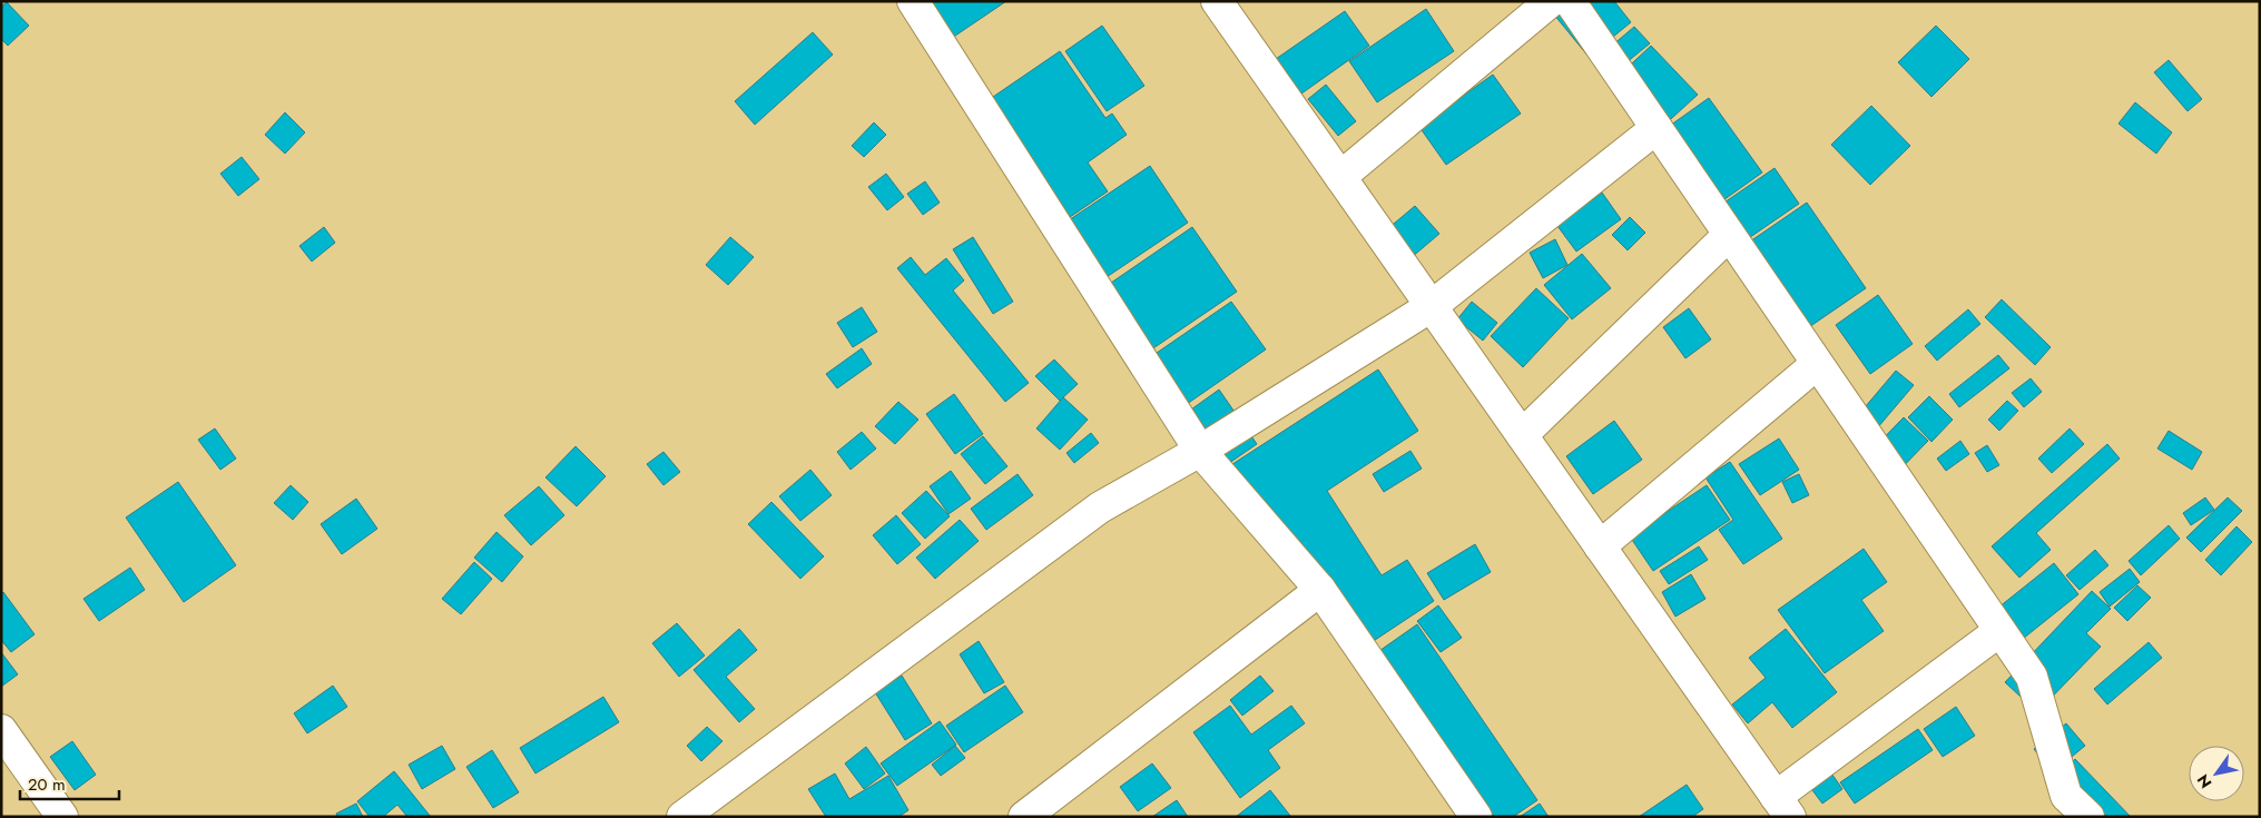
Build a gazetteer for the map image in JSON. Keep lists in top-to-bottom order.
{
  "scale_bar": "20 m",
  "north": "bottom left"
}
